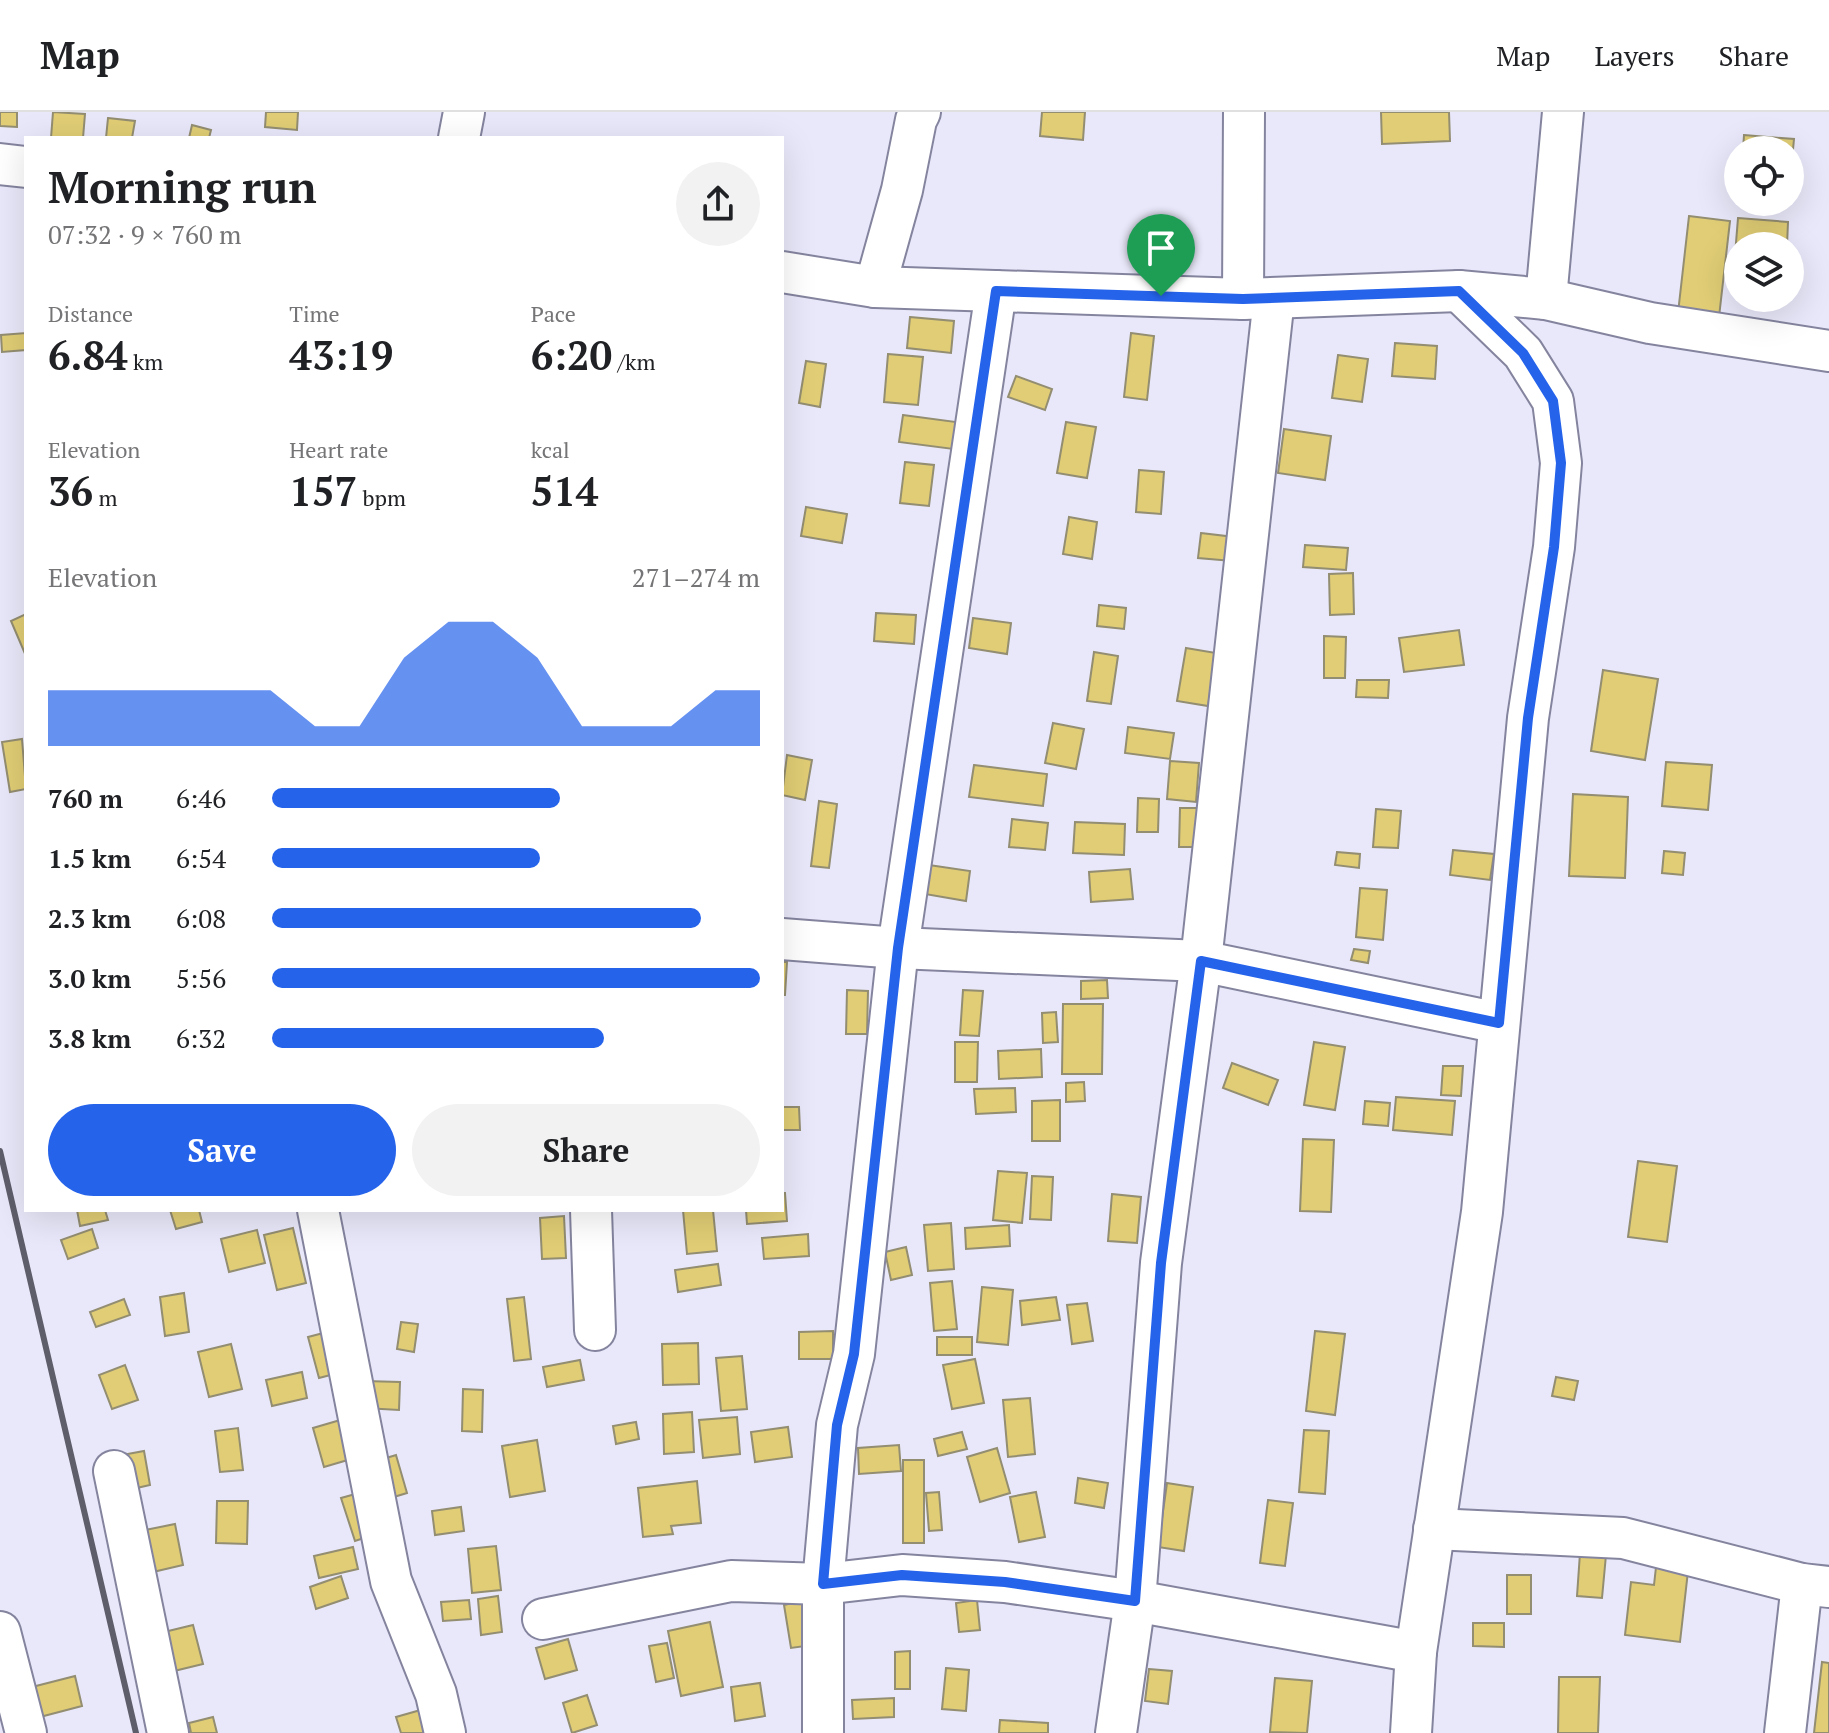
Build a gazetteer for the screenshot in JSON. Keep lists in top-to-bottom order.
{
  "page": {
    "header": "Map",
    "nav": ["Map", "Layers", "Share"],
    "heading": ["Morning run", "07:32 · 9 × 760 m"],
    "stats": [
      ["Distance", "6.84 km"],
      ["Time", "43:19"],
      ["Pace", "6:20 /km"],
      ["Elevation", "36 m"],
      ["Heart rate", "157 bpm"],
      ["kcal", "514"]
    ],
    "chart": ["Elevation", "271–274 m"],
    "list": [
      {
        "name": "760 m",
        "note": "6:46"
      },
      {
        "name": "1.5 km",
        "note": "6:54"
      },
      {
        "name": "2.3 km",
        "note": "6:08"
      },
      {
        "name": "3.0 km",
        "note": "5:56"
      },
      {
        "name": "3.8 km",
        "note": "6:32"
      }
    ],
    "buttons": ["Save", "Share"]
  }
}
